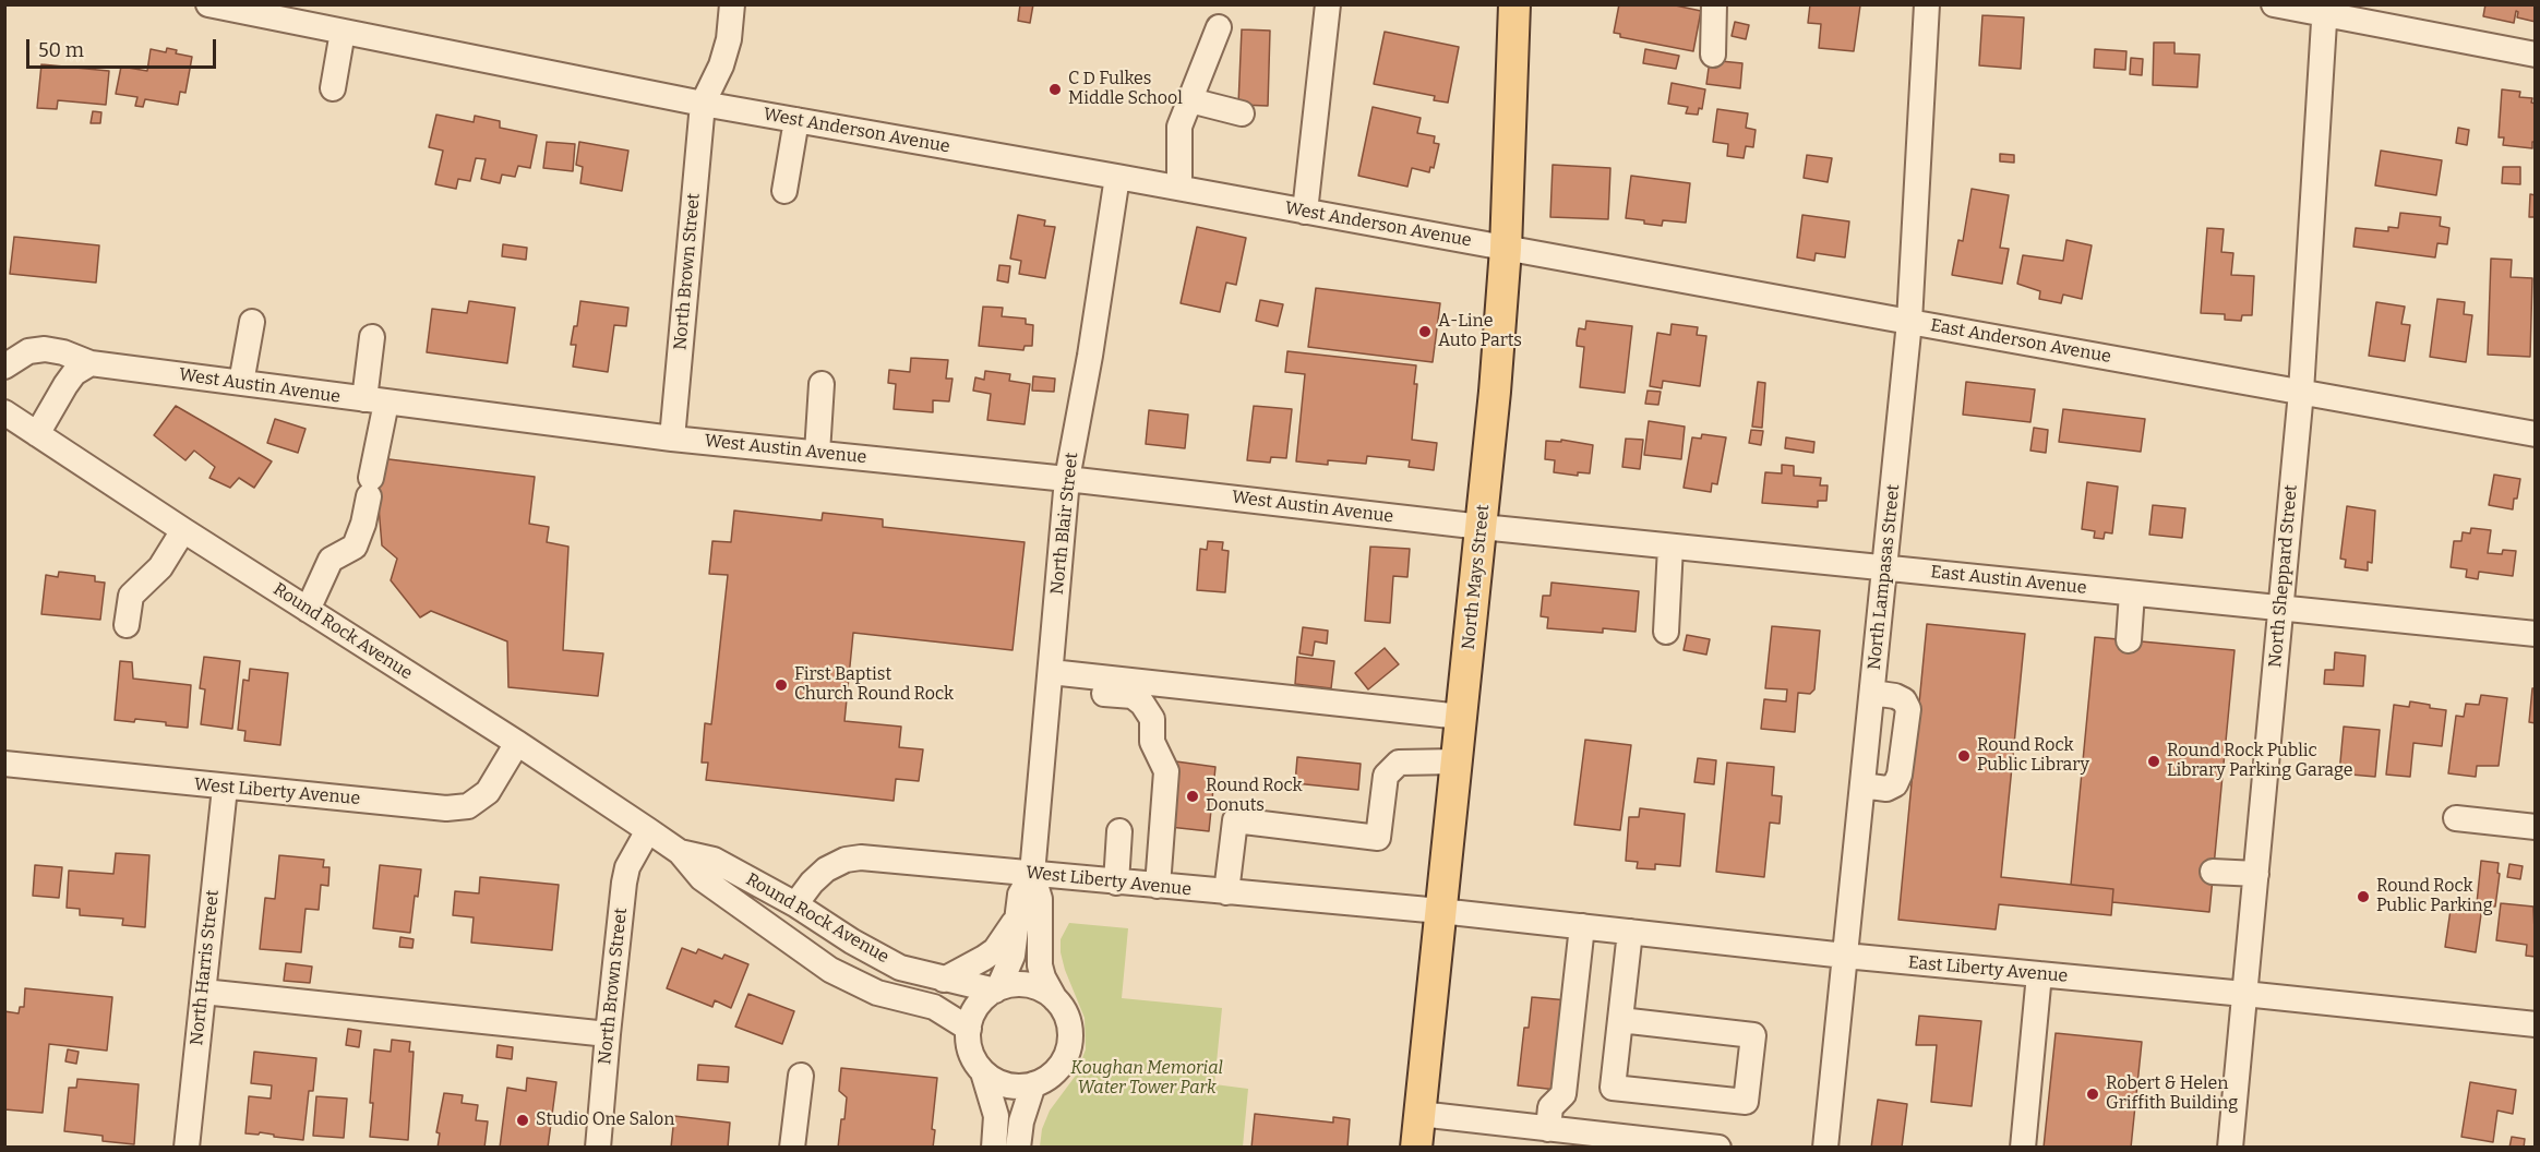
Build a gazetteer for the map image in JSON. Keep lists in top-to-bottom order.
{
  "streets": {
    "main road": ["North Mays Street"],
    "street": [
      "West Anderson Avenue",
      "North Brown Street",
      "East Anderson Avenue",
      "West Austin Avenue",
      "North Blair Street",
      "North Sheppard Street",
      "North Lampasas Street",
      "East Austin Avenue",
      "Round Rock Avenue",
      "West Liberty Avenue",
      "North Harris Street",
      "East Liberty Avenue"
    ]
  },
  "crossings": [
    ["West Anderson Avenue", "North Brown Street"],
    ["West Anderson Avenue", "East Anderson Avenue"],
    ["West Anderson Avenue", "North Blair Street"],
    ["West Anderson Avenue", "North Mays Street"],
    ["North Brown Street", "West Austin Avenue"],
    ["North Brown Street", "Round Rock Avenue"],
    ["East Anderson Avenue", "North Sheppard Street"],
    ["East Anderson Avenue", "North Mays Street"],
    ["East Anderson Avenue", "North Lampasas Street"],
    ["West Austin Avenue", "North Blair Street"],
    ["West Austin Avenue", "North Mays Street"],
    ["West Austin Avenue", "East Austin Avenue"],
    ["North Blair Street", "Round Rock Avenue"],
    ["North Blair Street", "West Liberty Avenue"],
    ["North Sheppard Street", "East Austin Avenue"],
    ["North Sheppard Street", "East Liberty Avenue"],
    ["North Mays Street", "East Austin Avenue"],
    ["North Mays Street", "West Liberty Avenue"],
    ["North Mays Street", "East Liberty Avenue"],
    ["North Lampasas Street", "East Austin Avenue"],
    ["North Lampasas Street", "East Liberty Avenue"],
    ["Round Rock Avenue", "West Liberty Avenue"],
    ["West Liberty Avenue", "North Harris Street"],
    ["West Liberty Avenue", "East Liberty Avenue"]
  ],
  "parks": ["Koughan Memorial Water Tower Park"],
  "places": [
    "C D Fulkes Middle School",
    "A-Line Auto Parts",
    "First Baptist Church Round Rock",
    "Round Rock Public Library",
    "Round Rock Public Library Parking Garage",
    "Round Rock Donuts",
    "Round Rock Public Parking",
    "Robert & Helen Griffith Building",
    "Studio One Salon"
  ],
  "scale_bar": "50 m"
}
